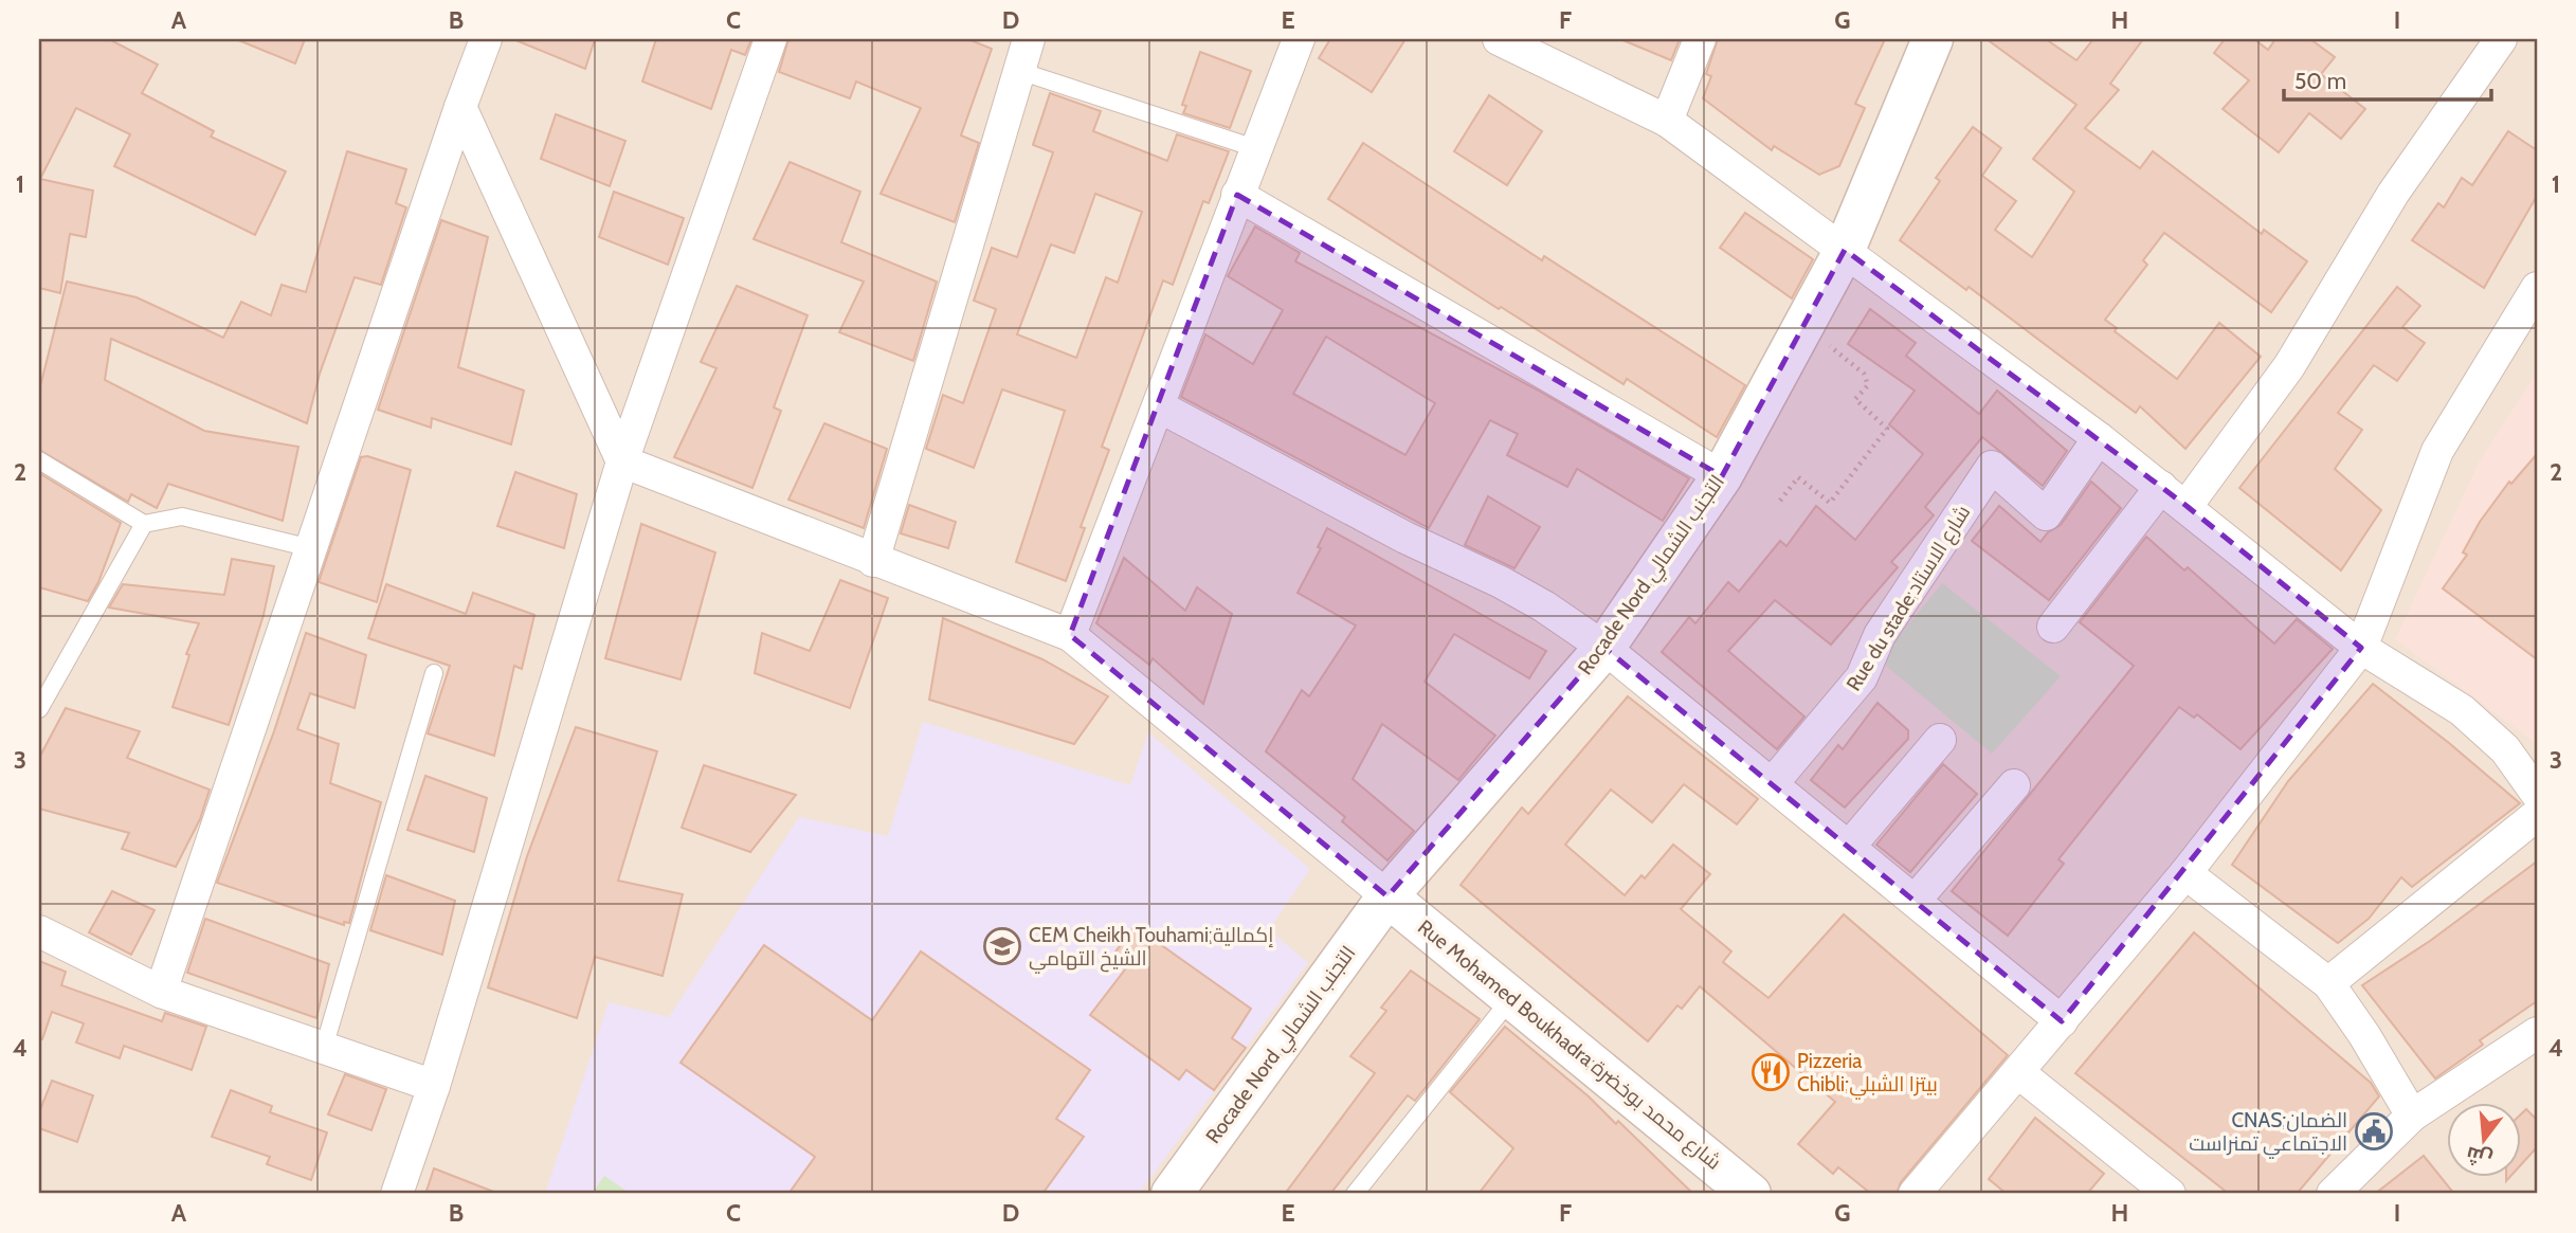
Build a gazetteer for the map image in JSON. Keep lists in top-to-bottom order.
{
  "streets": {
    "main road": ["Rocade Nord,التجنب الشمالي", "Rue Mohamed Boukhadra;شارع محمد بوخضرة"],
    "street": ["Rue du stade;شارع الاستاد"]
  },
  "crossings": [
    ["Rocade Nord,التجنب الشمالي", "Rue Mohamed Boukhadra;شارع محمد بوخضرة"]
  ],
  "places": {
    "school or university": ["CEM Cheikh Touhami;إكمالية الشيخ التهامي"],
    "restaurant": ["Pizzeria Chibli;بيتزا الشبلي"],
    "public building": ["CNAS;الضمان الاجتماعي تمنراست"]
  },
  "scale_bar": "50 m",
  "north": "bottom",
  "grid": {
    "columns": [
      "A",
      "B",
      "C",
      "D",
      "E",
      "F",
      "G",
      "H",
      "I"
    ],
    "rows": [
      "1",
      "2",
      "3",
      "4"
    ]
  }
}
